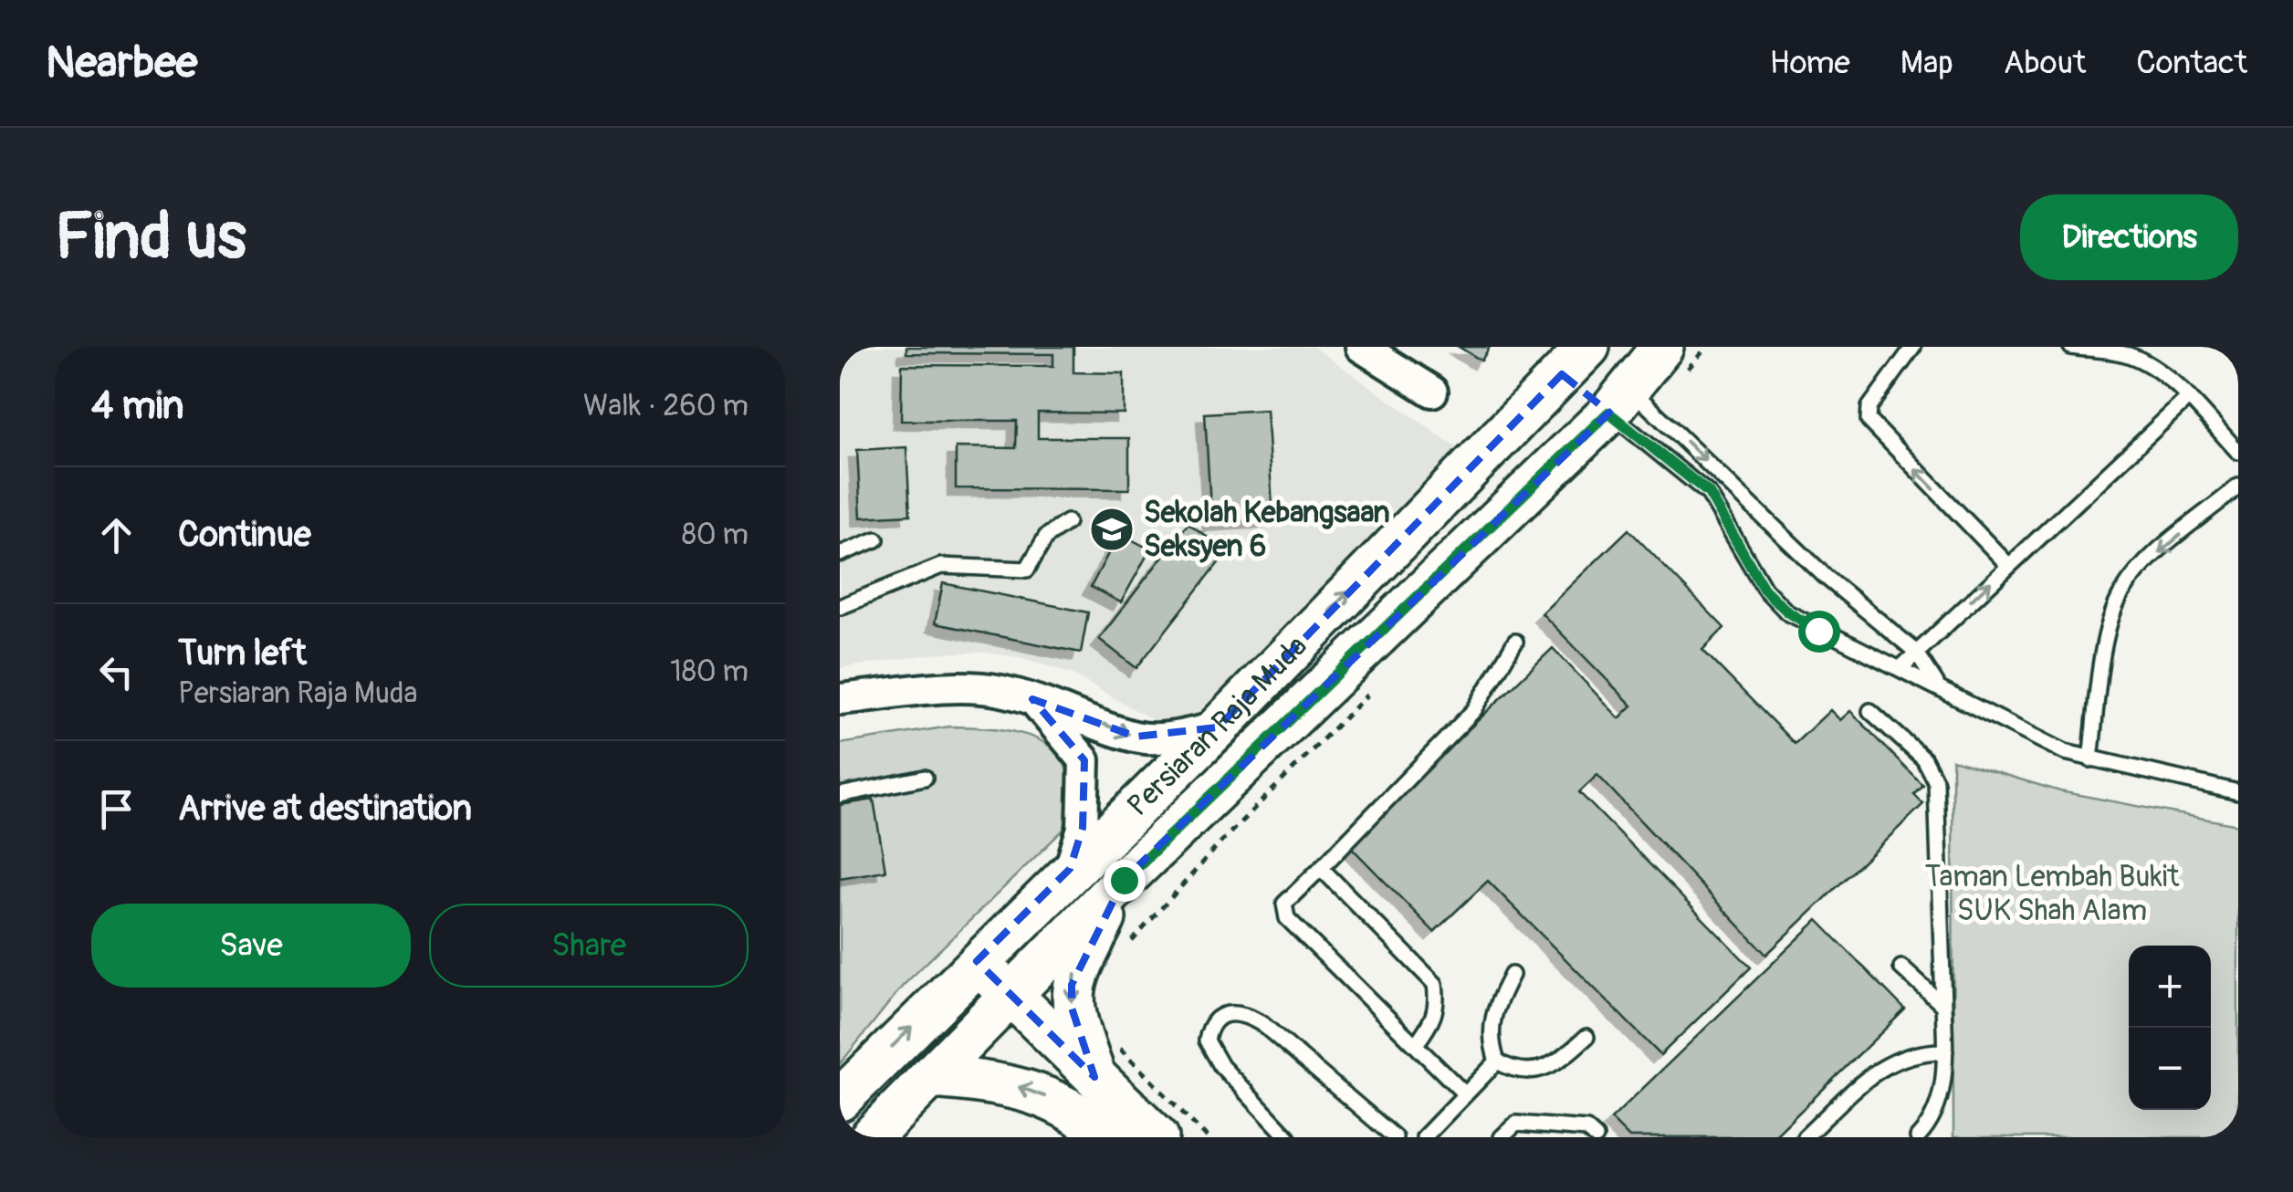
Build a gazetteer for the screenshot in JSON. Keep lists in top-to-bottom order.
{
  "streets": {
    "main road": ["Persiaran Raja Muda"]
  },
  "parks": ["Taman Lembah Bukit SUK Shah Alam"],
  "places": {
    "school or university": ["Sekolah Kebangsaan Seksyen 6"]
  },
  "page": {
    "header": "Nearbee",
    "nav": [
      "Home",
      "Map",
      "About",
      "Contact"
    ],
    "buttons": [
      "Directions",
      ["Save", "Share"]
    ],
    "title": "Find us",
    "heading": ["4 min", "Walk · 260 m"],
    "list": [
      ["Continue", "80 m"],
      ["Turn left", "Persiaran Raja Muda", "180 m"],
      "Arrive at destination"
    ],
    "map_buttons": ["+", "−"]
  }
}
